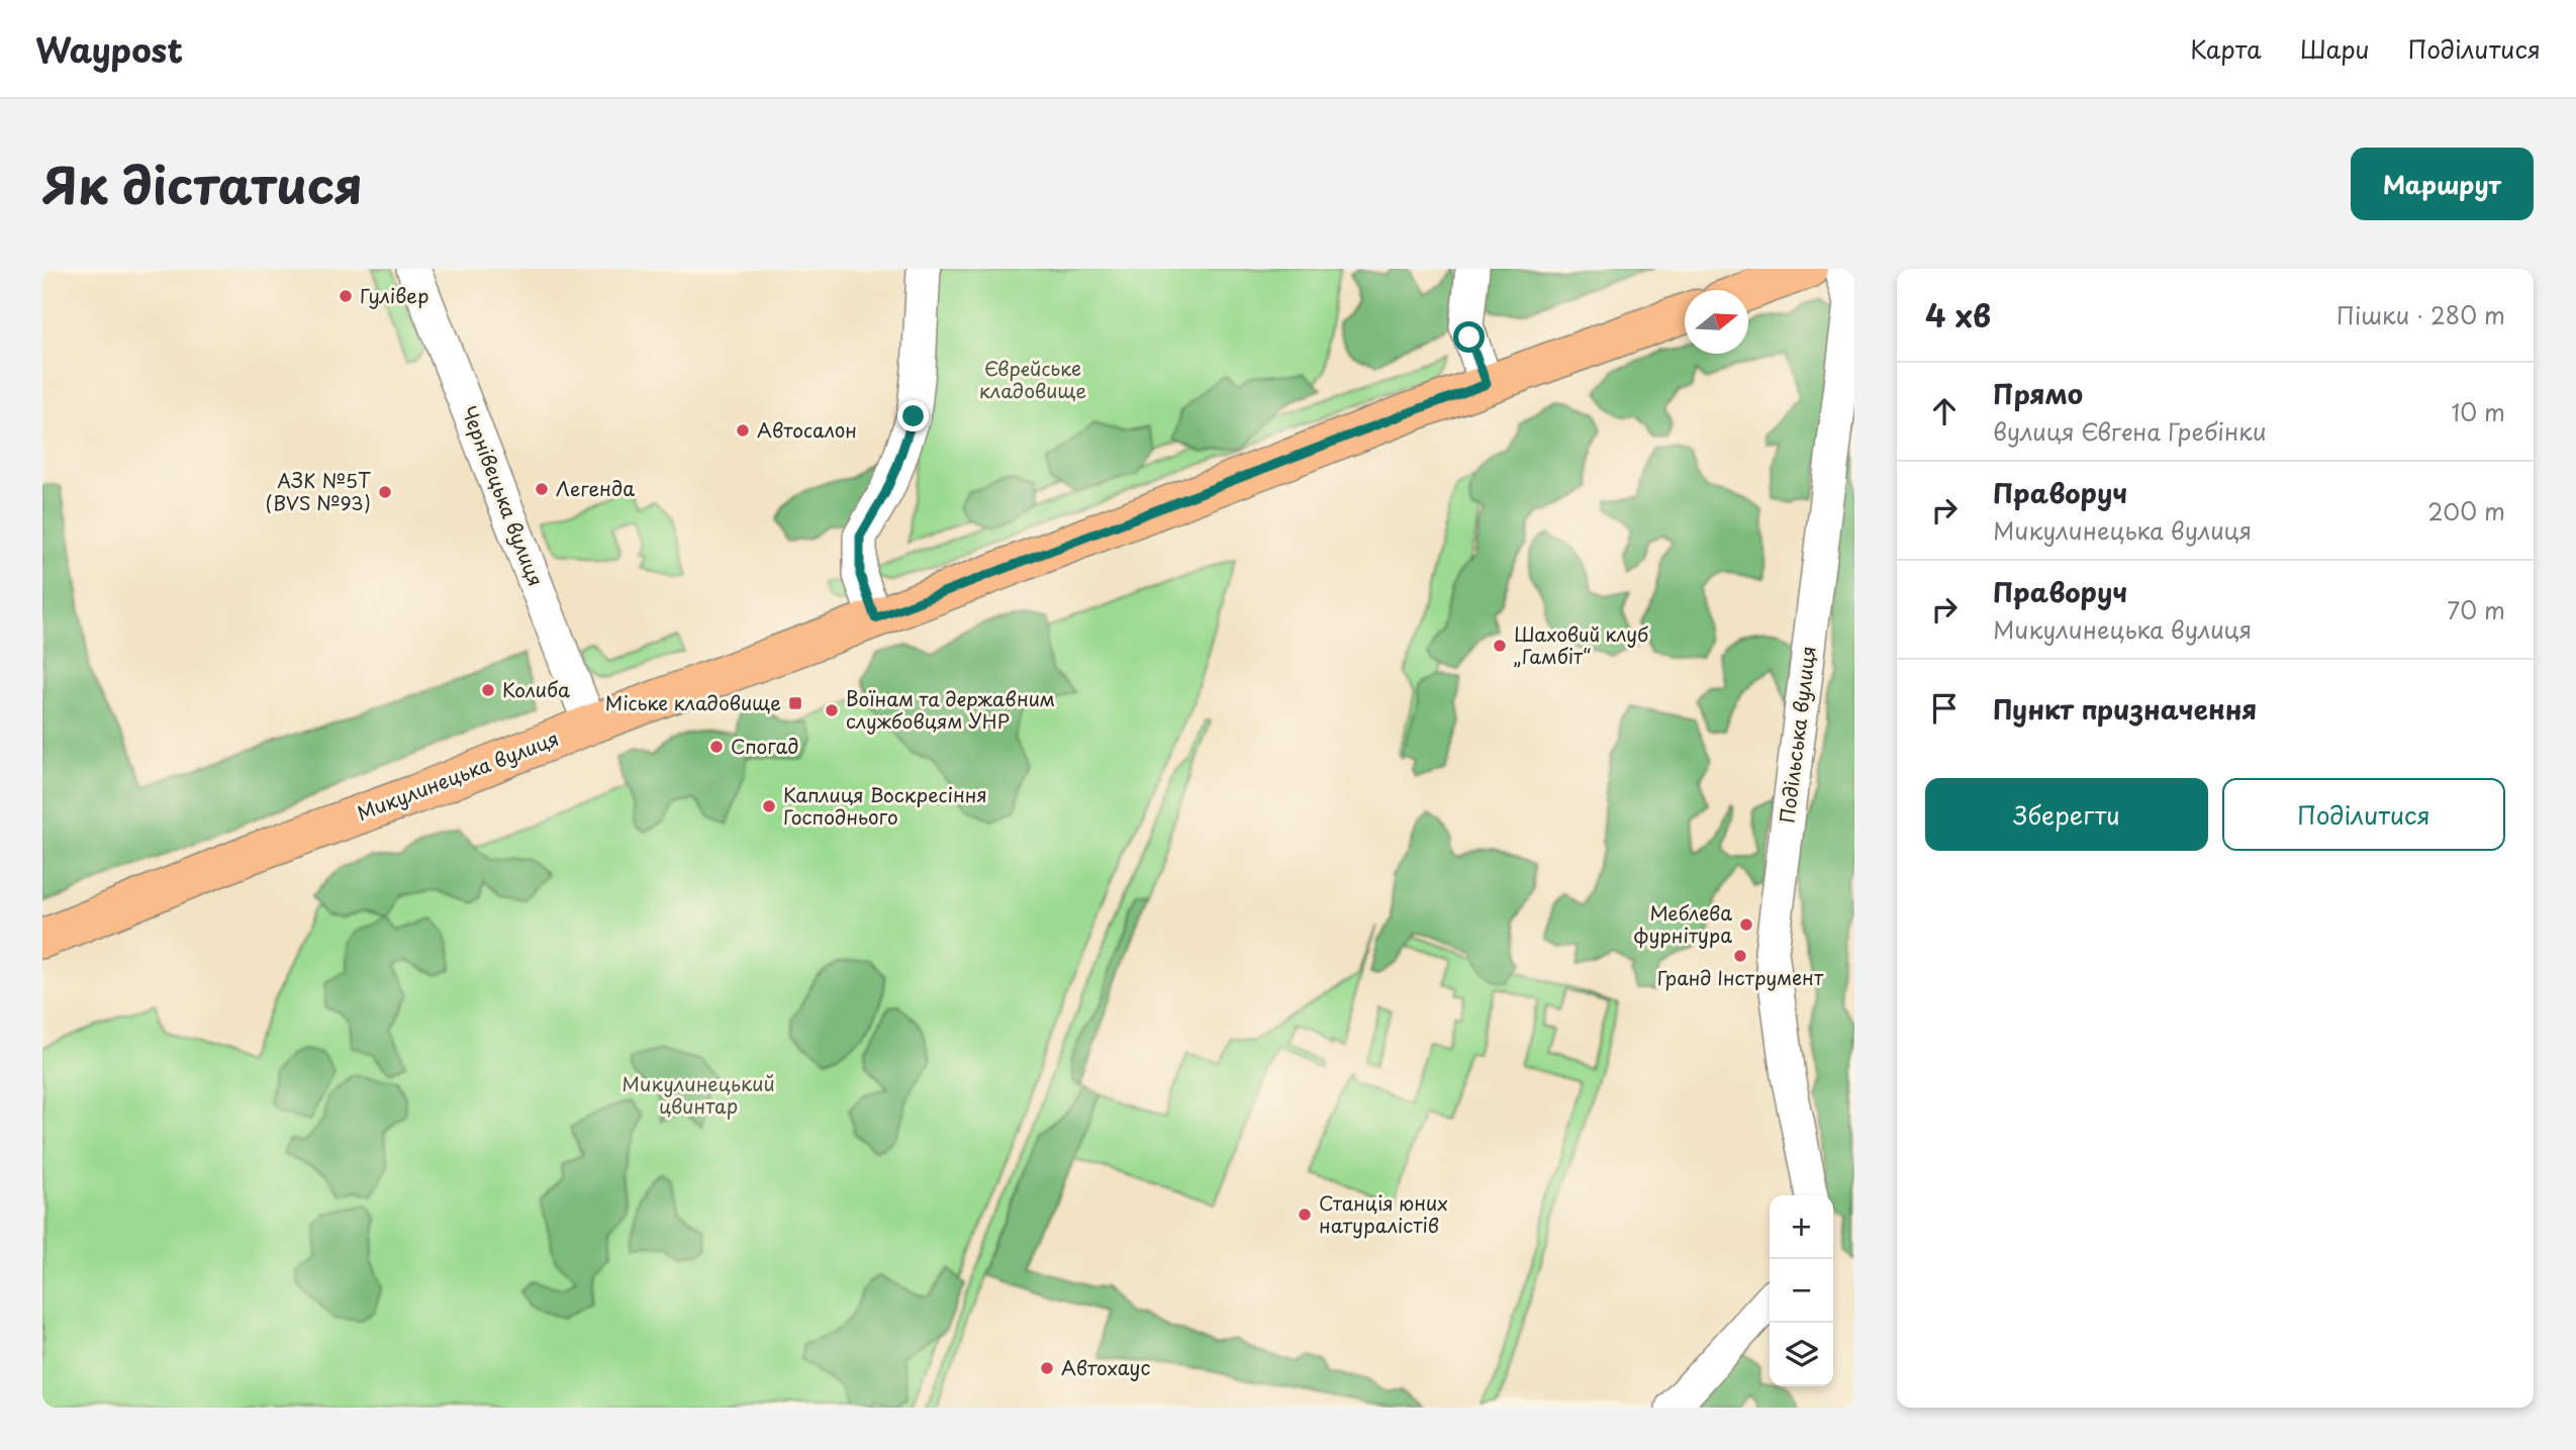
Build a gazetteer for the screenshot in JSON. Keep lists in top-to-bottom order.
{
  "streets": {
    "main road": ["Микулинецька вулиця"],
    "street": ["Чернівецька вулиця", "Подільська вулиця"]
  },
  "crossings": [
    ["Чернівецька вулиця", "Микулинецька вулиця"]
  ],
  "parks": ["Єврейське кладовище", "Микулинецький цвинтар"],
  "places": {
    "other": [
      "Гулівер",
      "Автосалон",
      "Легенда",
      "АЗК №5Т (BVS №93)",
      "Шаховий клуб „Гамбіт“",
      "Колиба",
      "Воїнам та державним службовцям УНР",
      "Спогад",
      "Каплиця Воскресіння Господнього",
      "Меблева фурнітура",
      "Гранд Інструмент",
      "Станція юних натуралістів",
      "Автохаус"
    ],
    "transit": ["Міське кладовище"]
  },
  "north": "right",
  "page": {
    "header": "Waypost",
    "nav": ["Карта", "Шари", "Поділитися"],
    "title": "Як дістатися",
    "buttons": [
      "Маршрут",
      ["Зберегти", "Поділитися"]
    ],
    "heading": ["4 хв", "Пішки · 280 m"],
    "list": [
      ["Прямо", "вулиця Євгена Гребінки", "10 m"],
      ["Праворуч", "Микулинецька вулиця", "200 m"],
      ["Праворуч", "Микулинецька вулиця", "70 m"],
      "Пункт призначення"
    ],
    "map_buttons": ["+", "−"]
  }
}
